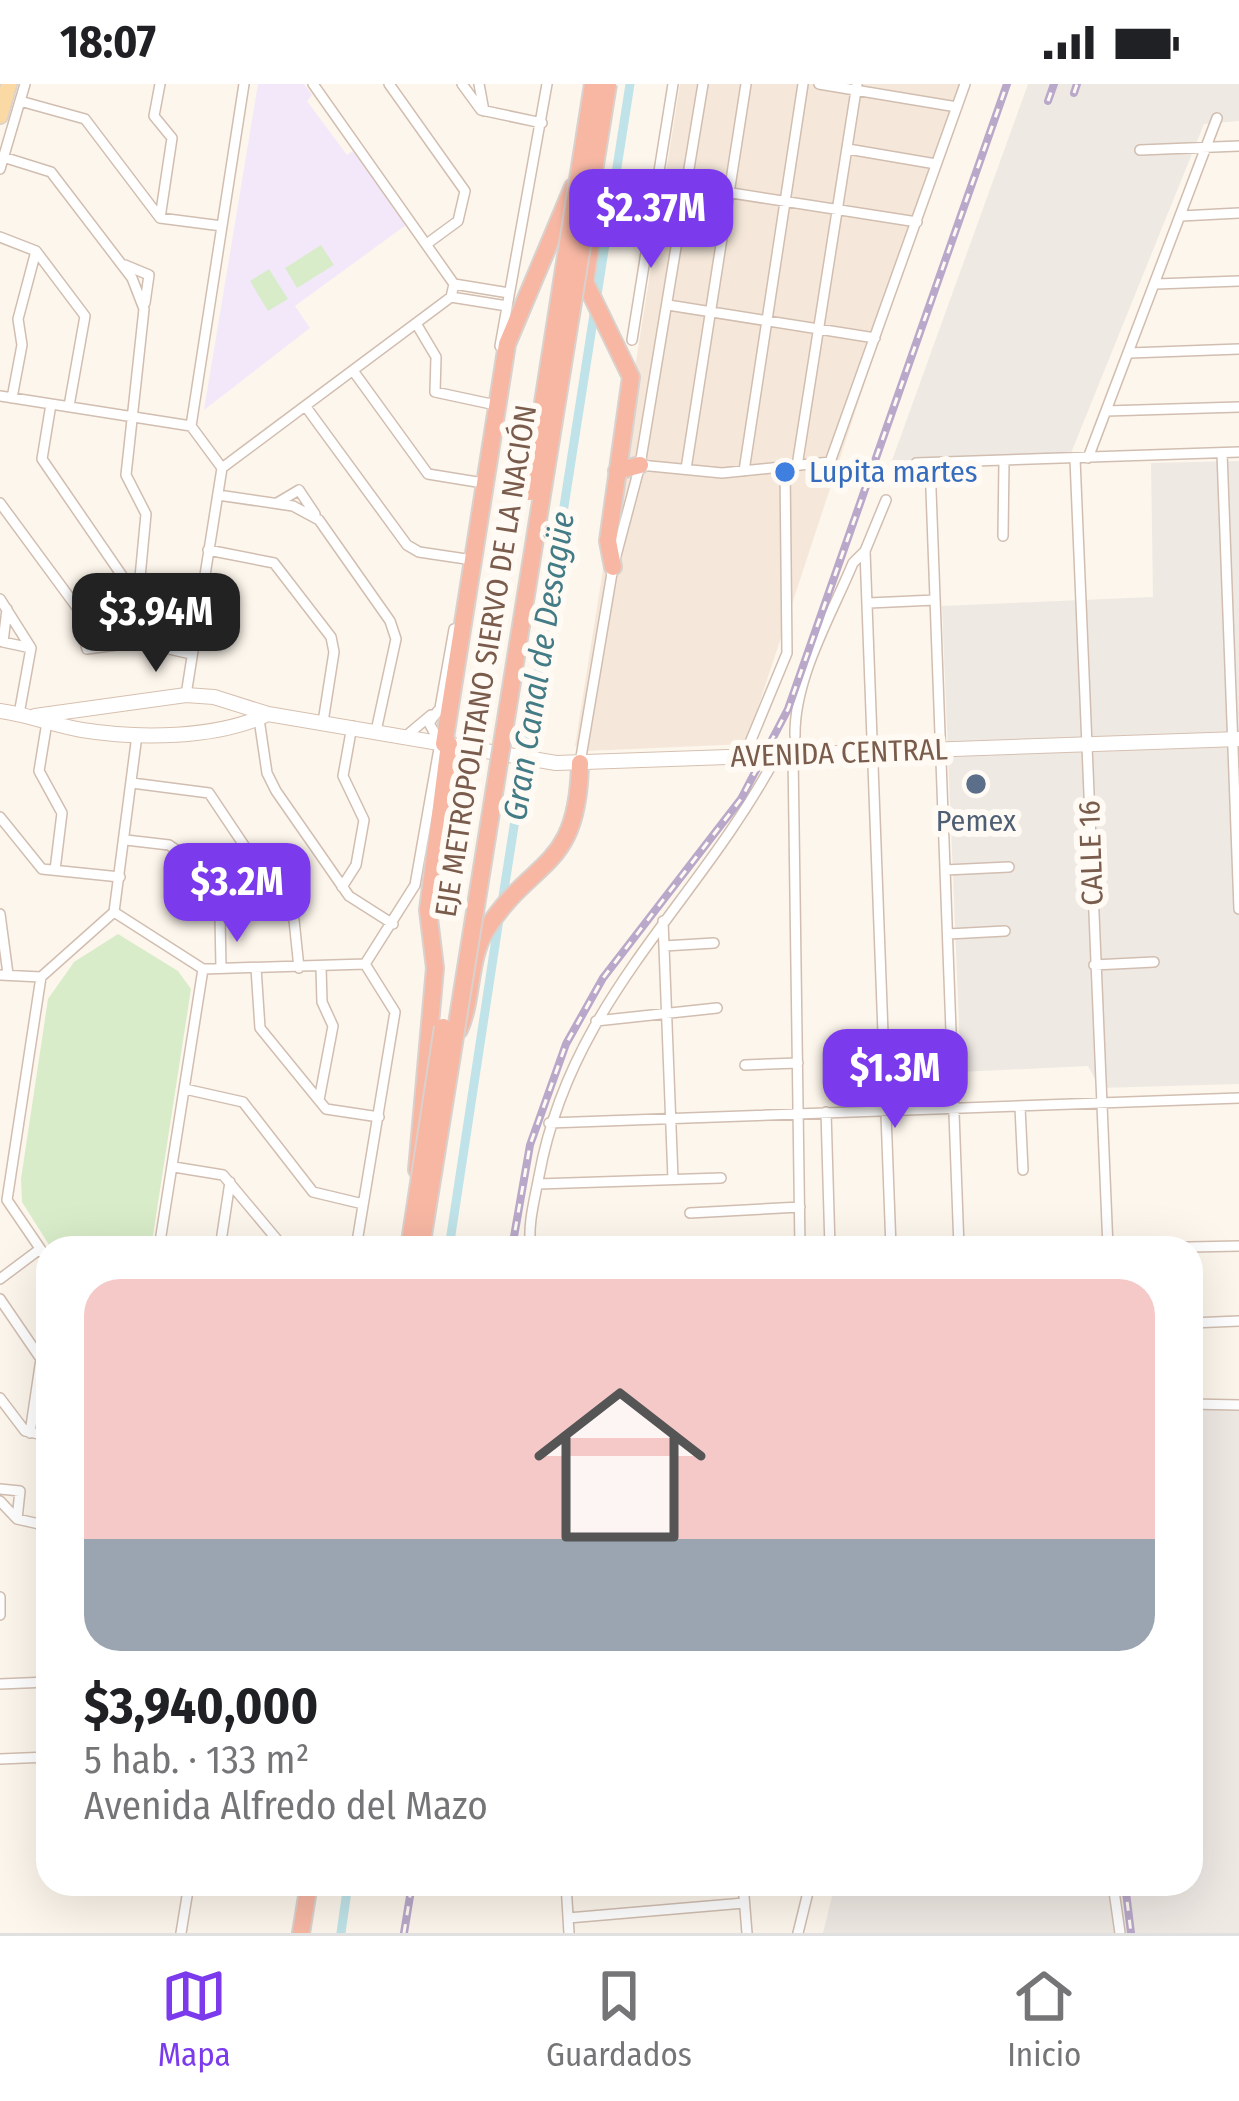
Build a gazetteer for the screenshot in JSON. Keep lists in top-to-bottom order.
{
  "streets": {
    "highway": ["EJE METROPOLITANO SIERVO DE LA NACIÓN"],
    "street": ["AVENIDA CENTRAL", "CALLE 16"]
  },
  "crossings": [
    ["AVENIDA CENTRAL", "CALLE 16"]
  ],
  "water": ["Gran Canal de Desagüe"],
  "places": ["Lupita martes", "Pemex"],
  "page": {
    "status": "18:07",
    "price": [
      "$2.37M",
      "$3.94M",
      "$3.2M",
      "$1.3M"
    ],
    "list": [
      {
        "name": "$3,940,000",
        "note": "5 hab. · 133 m² · Avenida Alfredo del Mazo"
      }
    ],
    "tabs": ["Mapa", "Guardados", "Inicio"]
  }
}
